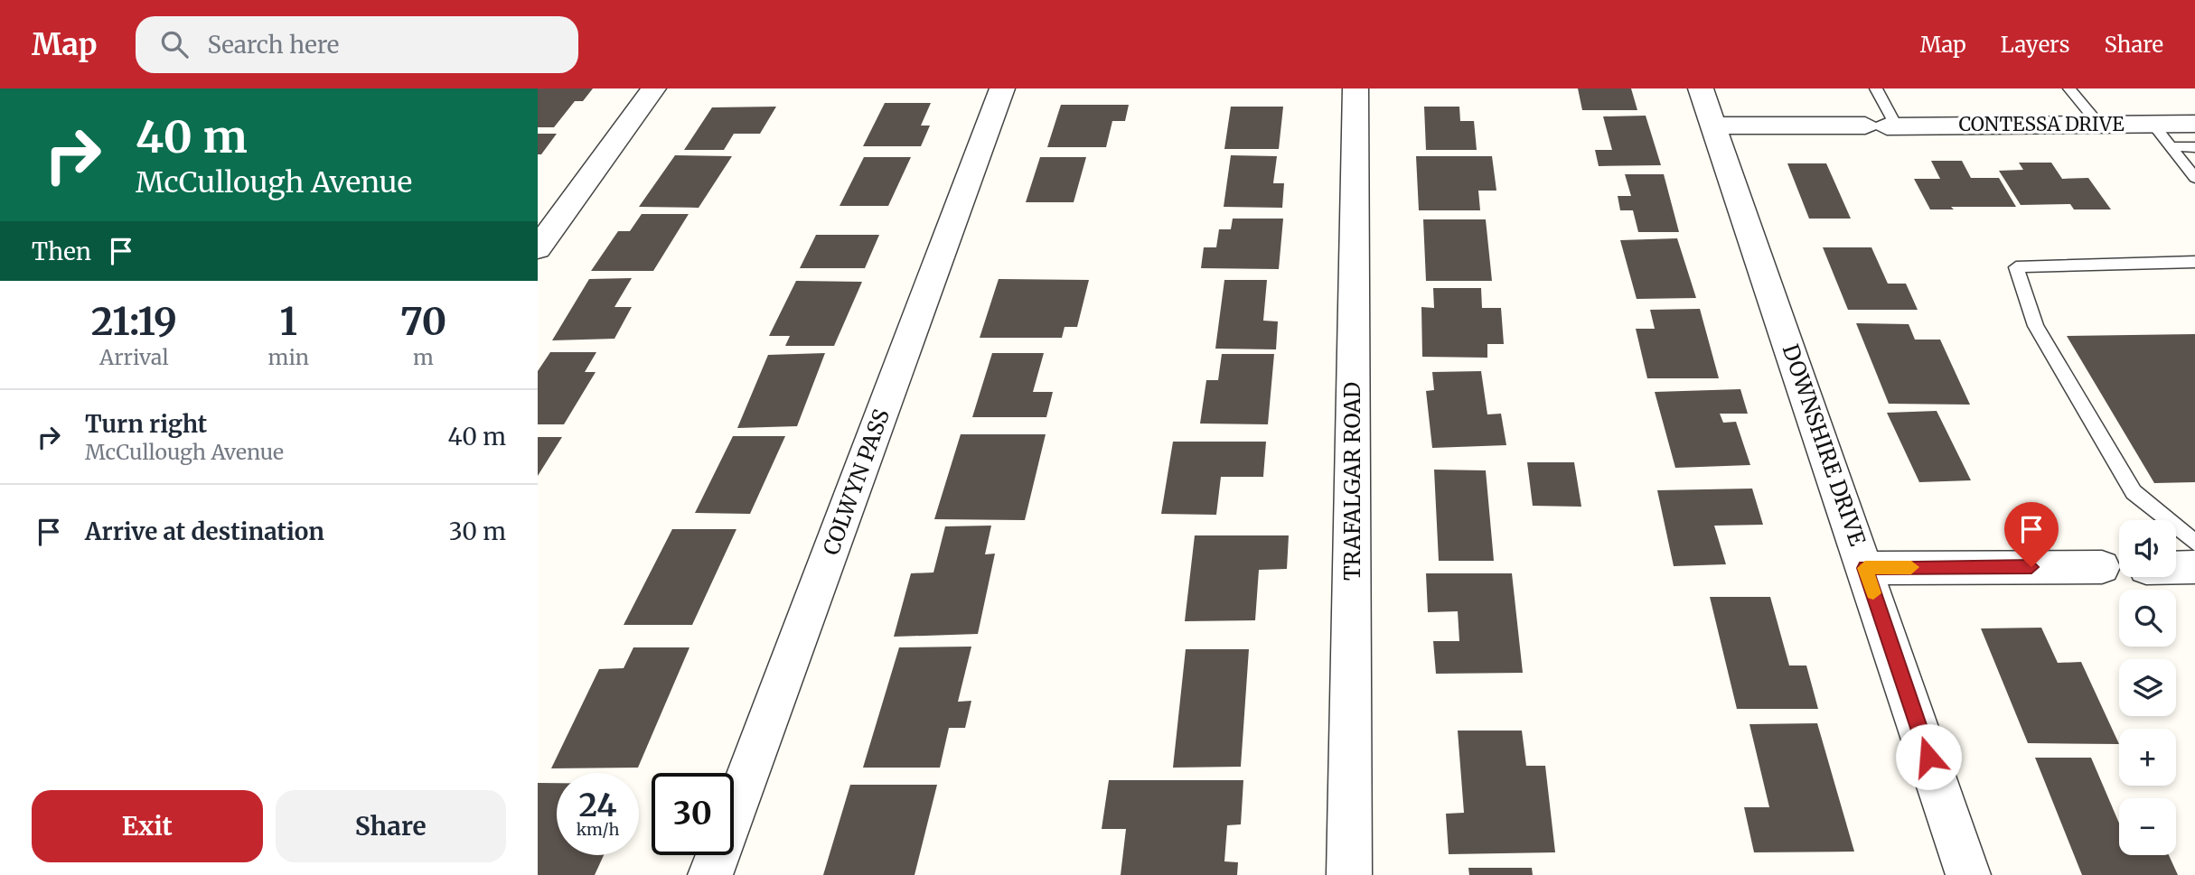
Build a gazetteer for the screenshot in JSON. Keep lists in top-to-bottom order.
{
  "streets": {
    "street": [
      "CONTESSA DRIVE",
      "DOWNSHIRE DRIVE",
      "TRAFALGAR ROAD",
      "COLWYN PASS"
    ]
  },
  "crossings": [
    ["CONTESSA DRIVE", "DOWNSHIRE DRIVE"]
  ],
  "page": {
    "header": "Map",
    "search": "Search here",
    "nav": ["Map", "Layers", "Share"],
    "turn": ["40 m", "McCullough Avenue"],
    "then": "Then",
    "eta": [
      "21:19",
      "Arrival",
      "1",
      "min",
      "70",
      "m"
    ],
    "list": [
      {
        "name": "Turn right",
        "note": "McCullough Avenue",
        "value": "40 m"
      },
      {
        "name": "Arrive at destination",
        "value": "30 m"
      }
    ],
    "map_buttons": ["+", "−"],
    "speed": "24 km/h",
    "limit": "30",
    "buttons": ["Exit", "Share"]
  }
}
